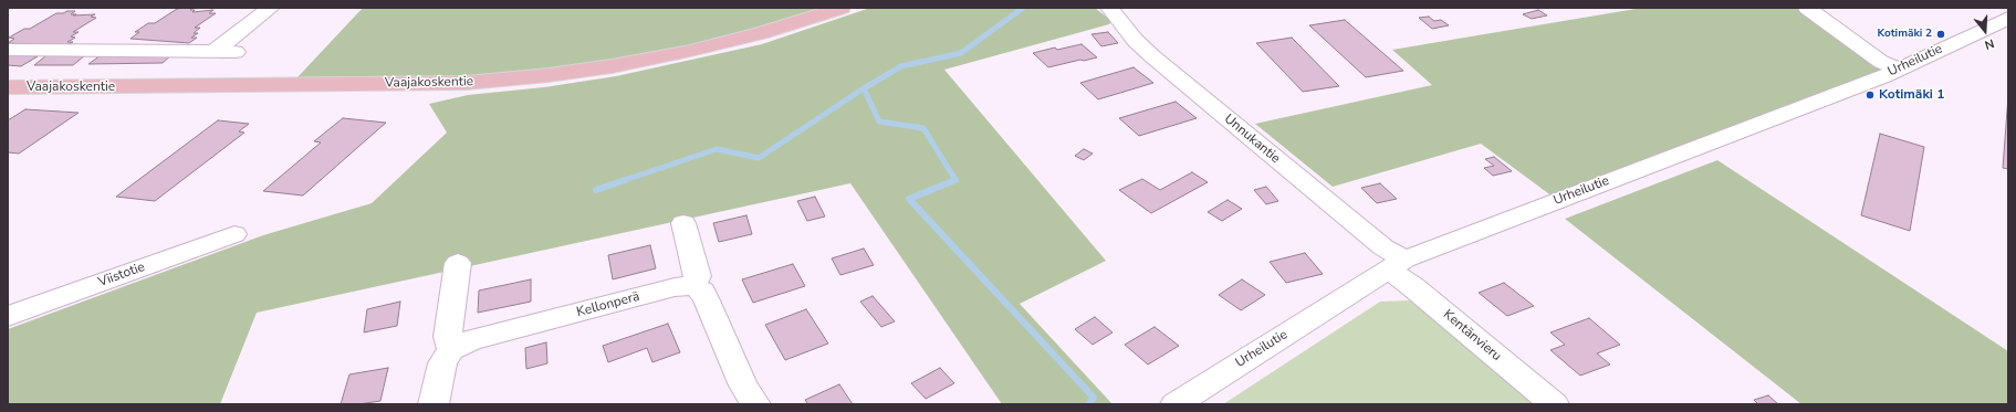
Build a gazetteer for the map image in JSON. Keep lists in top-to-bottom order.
{
  "streets": {
    "main road": ["Vaajakoskentie"],
    "street": [
      "Urheilutie",
      "Unnukantie",
      "Viistotie",
      "Kellonperä",
      "Kentänvieru"
    ]
  },
  "crossings": [
    ["Urheilutie", "Unnukantie"],
    ["Urheilutie", "Kentänvieru"],
    ["Unnukantie", "Kentänvieru"]
  ],
  "places": ["Kotimäki 2", "Kotimäki 1"],
  "north": "bottom"
}
